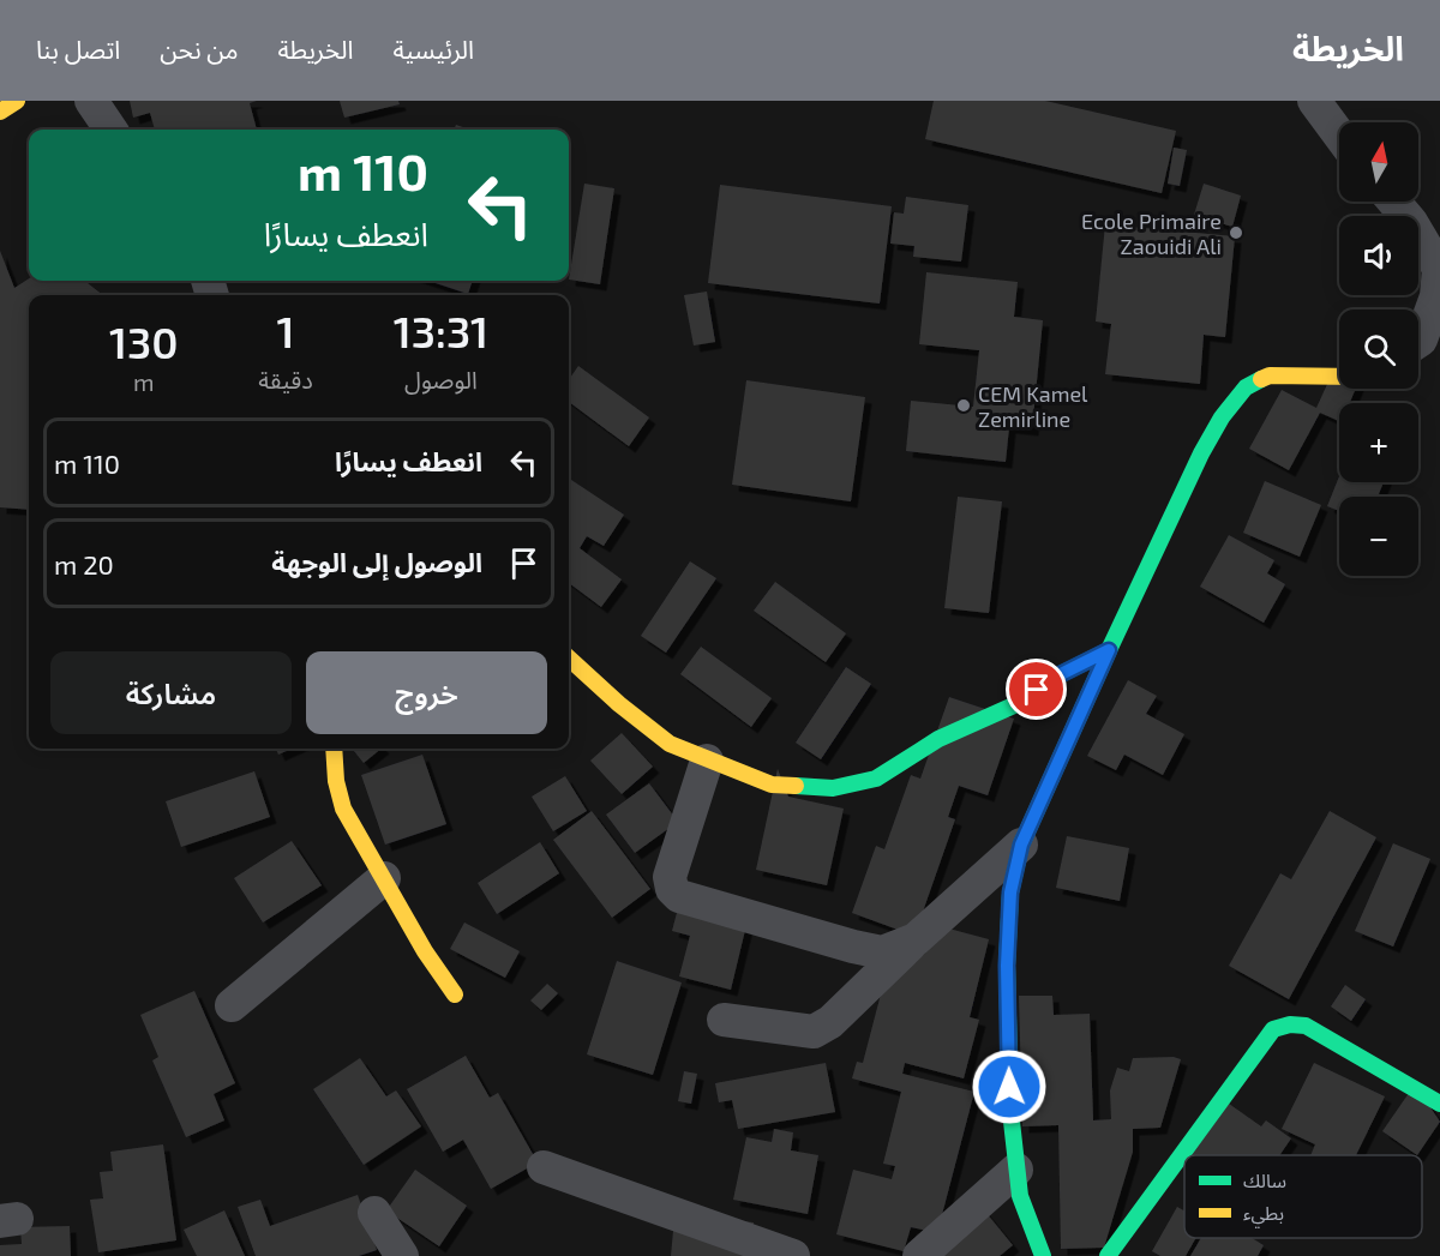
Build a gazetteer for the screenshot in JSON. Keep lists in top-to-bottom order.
{
  "places": ["Ecole Primaire Zaouidi Ali", "CEM Kamel Zemirline"],
  "legend": ["سالك", "بطيء"],
  "north": "top",
  "page": {
    "header": "الخريطة",
    "nav": [
      "الرئيسية",
      "الخريطة",
      "من نحن",
      "اتصل بنا"
    ],
    "map_buttons": ["+", "−"],
    "turn": ["110 m", "انعطف يسارًا"],
    "eta": [
      "13:31",
      "الوصول",
      "1",
      "دقيقة",
      "130",
      "m"
    ],
    "list": [
      {
        "name": "انعطف يسارًا",
        "value": "110 m"
      },
      {
        "name": "الوصول إلى الوجهة",
        "value": "20 m"
      }
    ],
    "buttons": ["خروج", "مشاركة"]
  }
}
